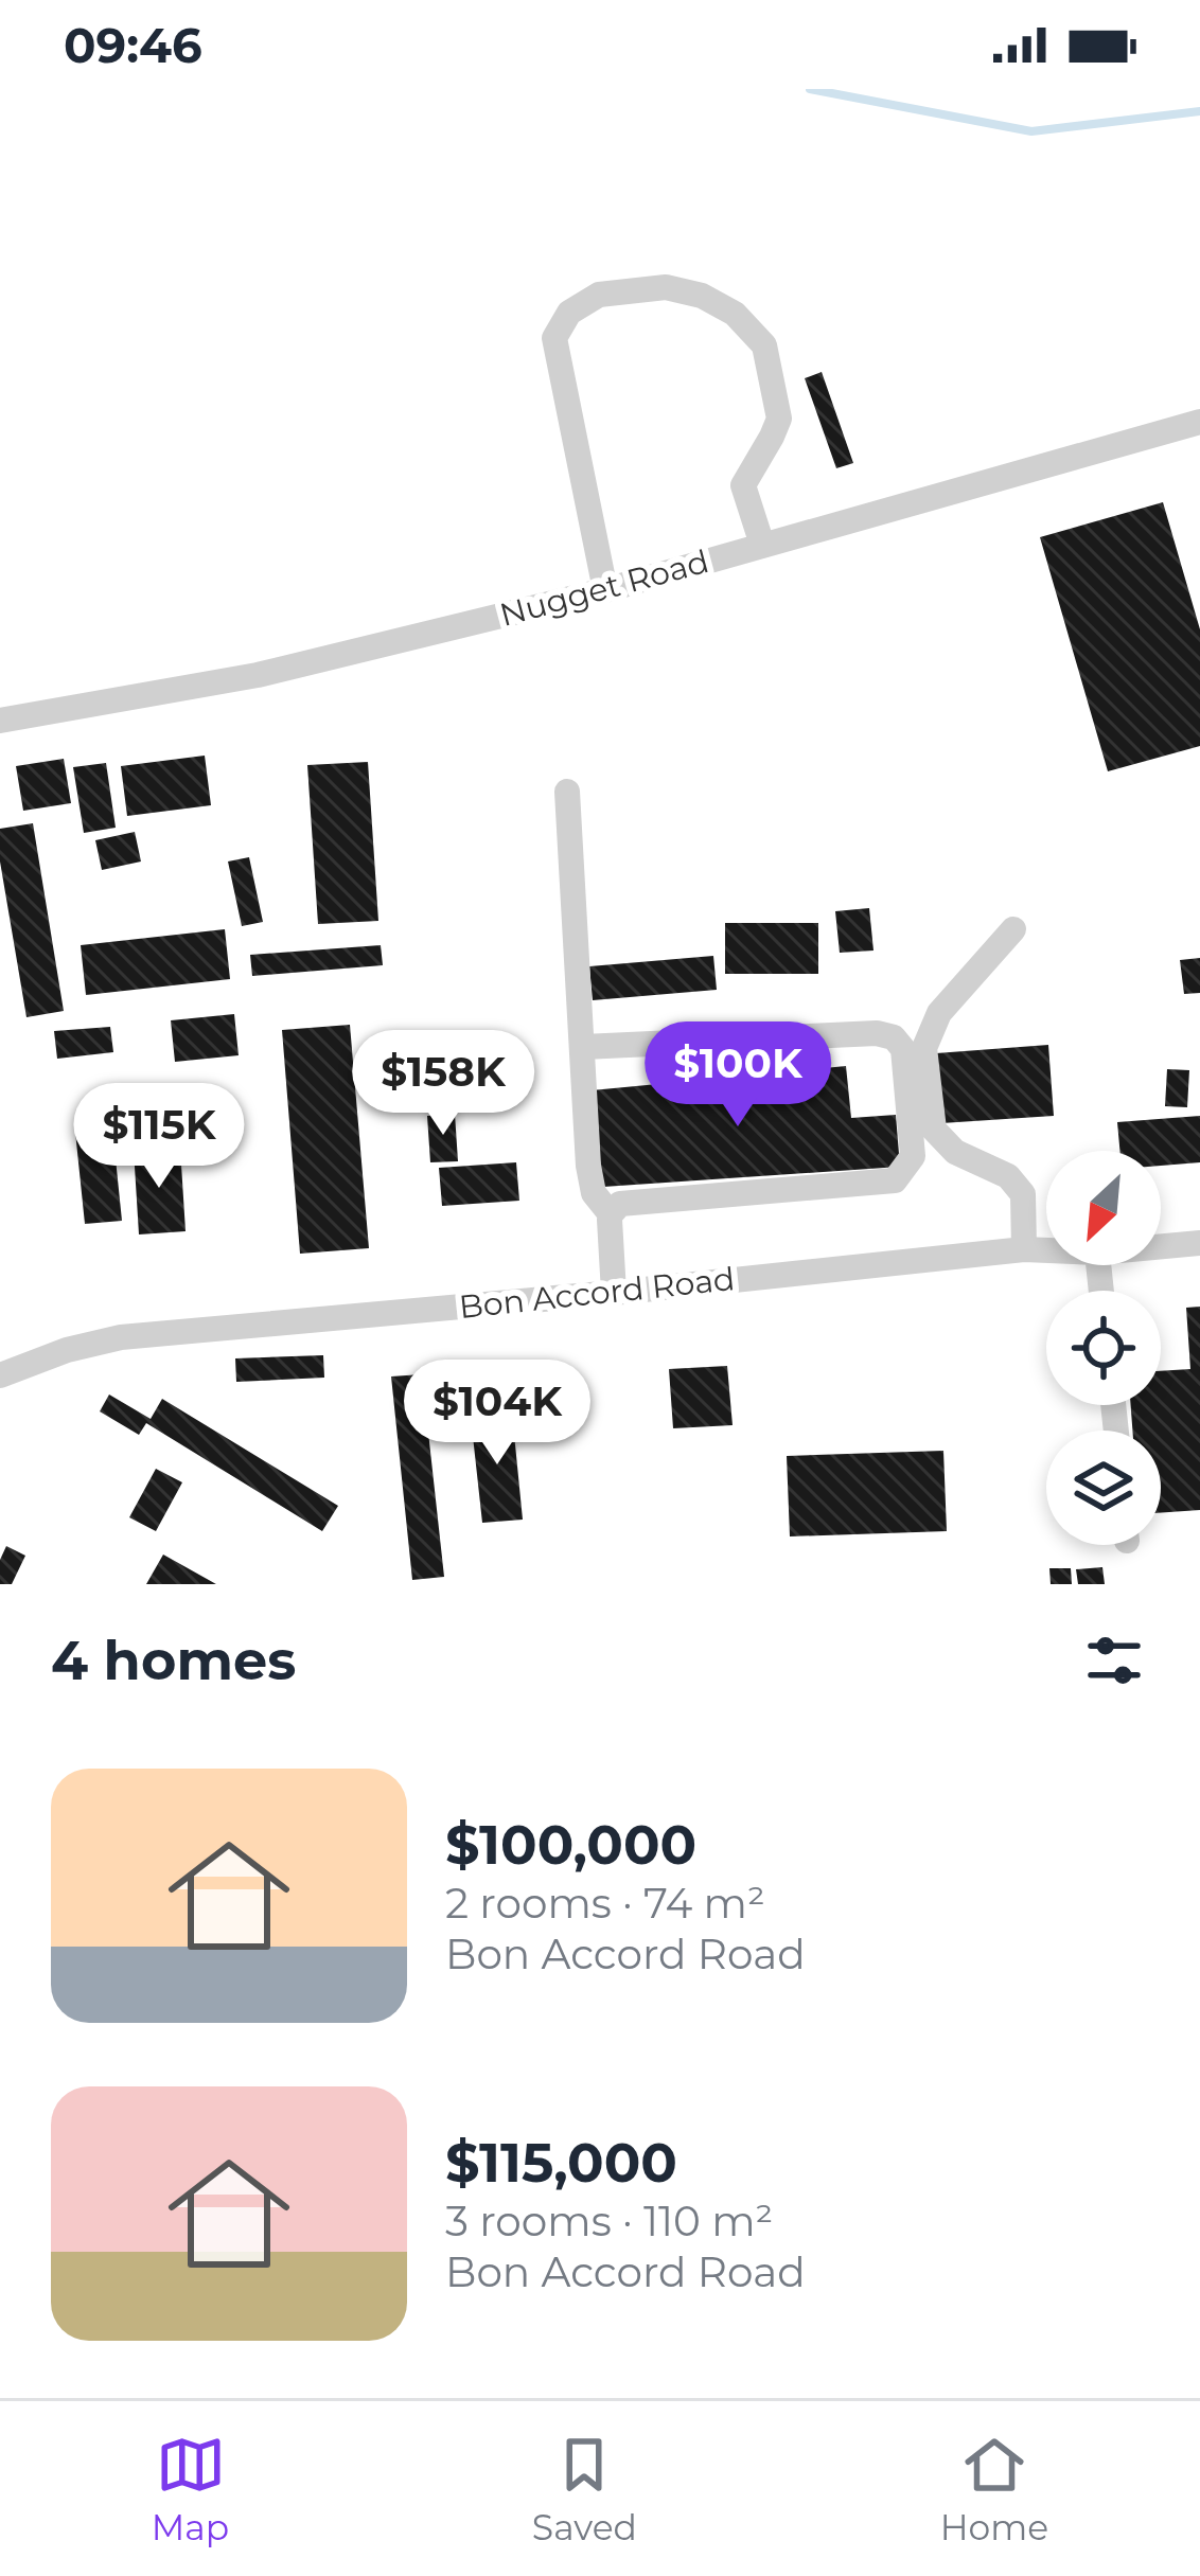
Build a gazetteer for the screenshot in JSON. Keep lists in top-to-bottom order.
{
  "streets": {
    "street": ["Nugget Road", "Bon Accord Road"]
  },
  "north": "bottom left",
  "page": {
    "status": "09:46",
    "price": [
      "$100K",
      "$158K",
      "$115K",
      "$104K"
    ],
    "heading": "4 homes",
    "list": [
      {
        "name": "$100,000",
        "note": "2 rooms · 74 m² · Bon Accord Road"
      },
      {
        "name": "$115,000",
        "note": "3 rooms · 110 m² · Bon Accord Road"
      }
    ],
    "tabs": ["Map", "Saved", "Home"]
  }
}
